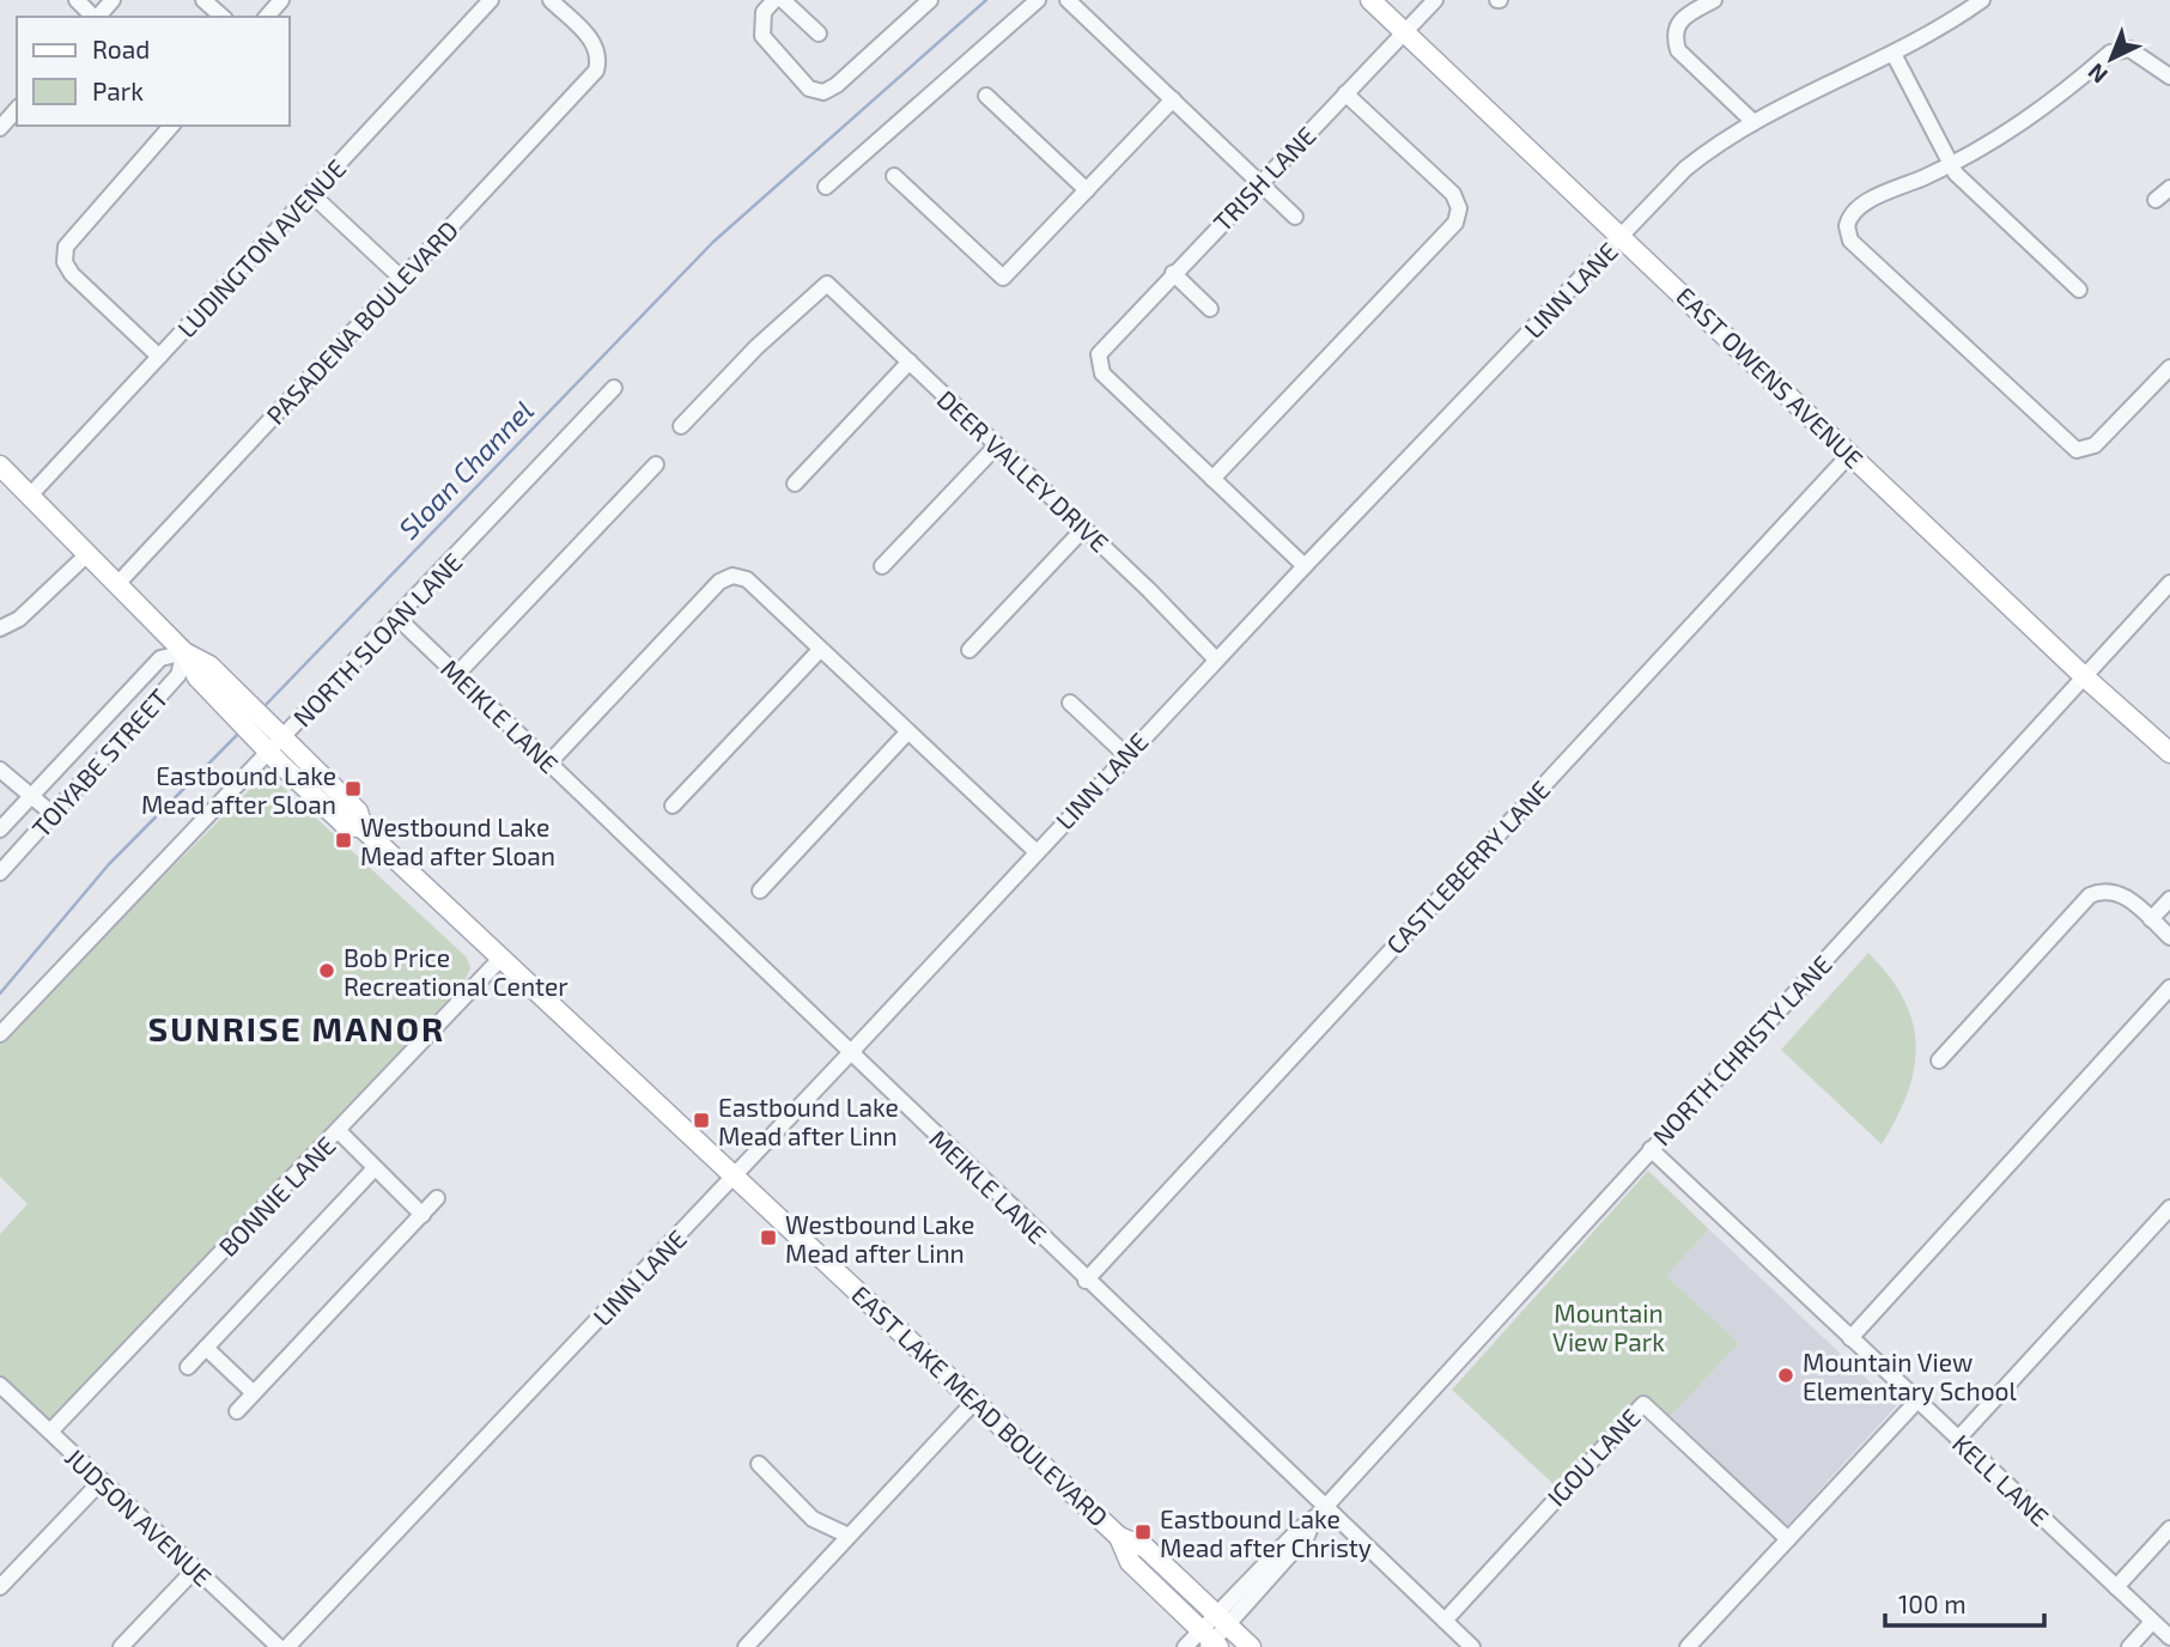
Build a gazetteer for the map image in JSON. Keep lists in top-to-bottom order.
{
  "streets": {
    "main road": ["EAST OWENS AVENUE", "EAST LAKE MEAD BOULEVARD"],
    "street": [
      "TRISH LANE",
      "LUDINGTON AVENUE",
      "LINN LANE",
      "PASADENA BOULEVARD",
      "DEER VALLEY DRIVE",
      "NORTH SLOAN LANE",
      "MEIKLE LANE",
      "TOIYABE STREET",
      "CASTLEBERRY LANE",
      "NORTH CHRISTY LANE",
      "BONNIE LANE",
      "IGOU LANE",
      "KELL LANE",
      "JUDSON AVENUE"
    ]
  },
  "crossings": [
    ["TRISH LANE", "EAST OWENS AVENUE"],
    ["LUDINGTON AVENUE", "EAST LAKE MEAD BOULEVARD"],
    ["LINN LANE", "EAST OWENS AVENUE"],
    ["LINN LANE", "DEER VALLEY DRIVE"],
    ["LINN LANE", "MEIKLE LANE"],
    ["LINN LANE", "EAST LAKE MEAD BOULEVARD"],
    ["PASADENA BOULEVARD", "EAST LAKE MEAD BOULEVARD"],
    ["EAST OWENS AVENUE", "CASTLEBERRY LANE"],
    ["EAST OWENS AVENUE", "NORTH CHRISTY LANE"],
    ["NORTH SLOAN LANE", "MEIKLE LANE"],
    ["NORTH SLOAN LANE", "EAST LAKE MEAD BOULEVARD"],
    ["MEIKLE LANE", "CASTLEBERRY LANE"],
    ["MEIKLE LANE", "NORTH CHRISTY LANE"],
    ["MEIKLE LANE", "IGOU LANE"],
    ["TOIYABE STREET", "EAST LAKE MEAD BOULEVARD"],
    ["NORTH CHRISTY LANE", "EAST LAKE MEAD BOULEVARD"],
    ["NORTH CHRISTY LANE", "KELL LANE"],
    ["BONNIE LANE", "EAST LAKE MEAD BOULEVARD"],
    ["BONNIE LANE", "JUDSON AVENUE"]
  ],
  "districts": ["SUNRISE MANOR"],
  "water": ["Sloan Channel"],
  "parks": ["Mountain View Park"],
  "places": {
    "transit": [
      "Eastbound Lake Mead after Sloan",
      "Westbound Lake Mead after Sloan",
      "Eastbound Lake Mead after Linn",
      "Westbound Lake Mead after Linn",
      "Eastbound Lake Mead after Christy"
    ],
    "other": ["Bob Price Recreational Center", "Mountain View Elementary School"]
  },
  "legend": ["Road", "Park"],
  "scale_bar": "100 m",
  "north": "bottom left"
}
